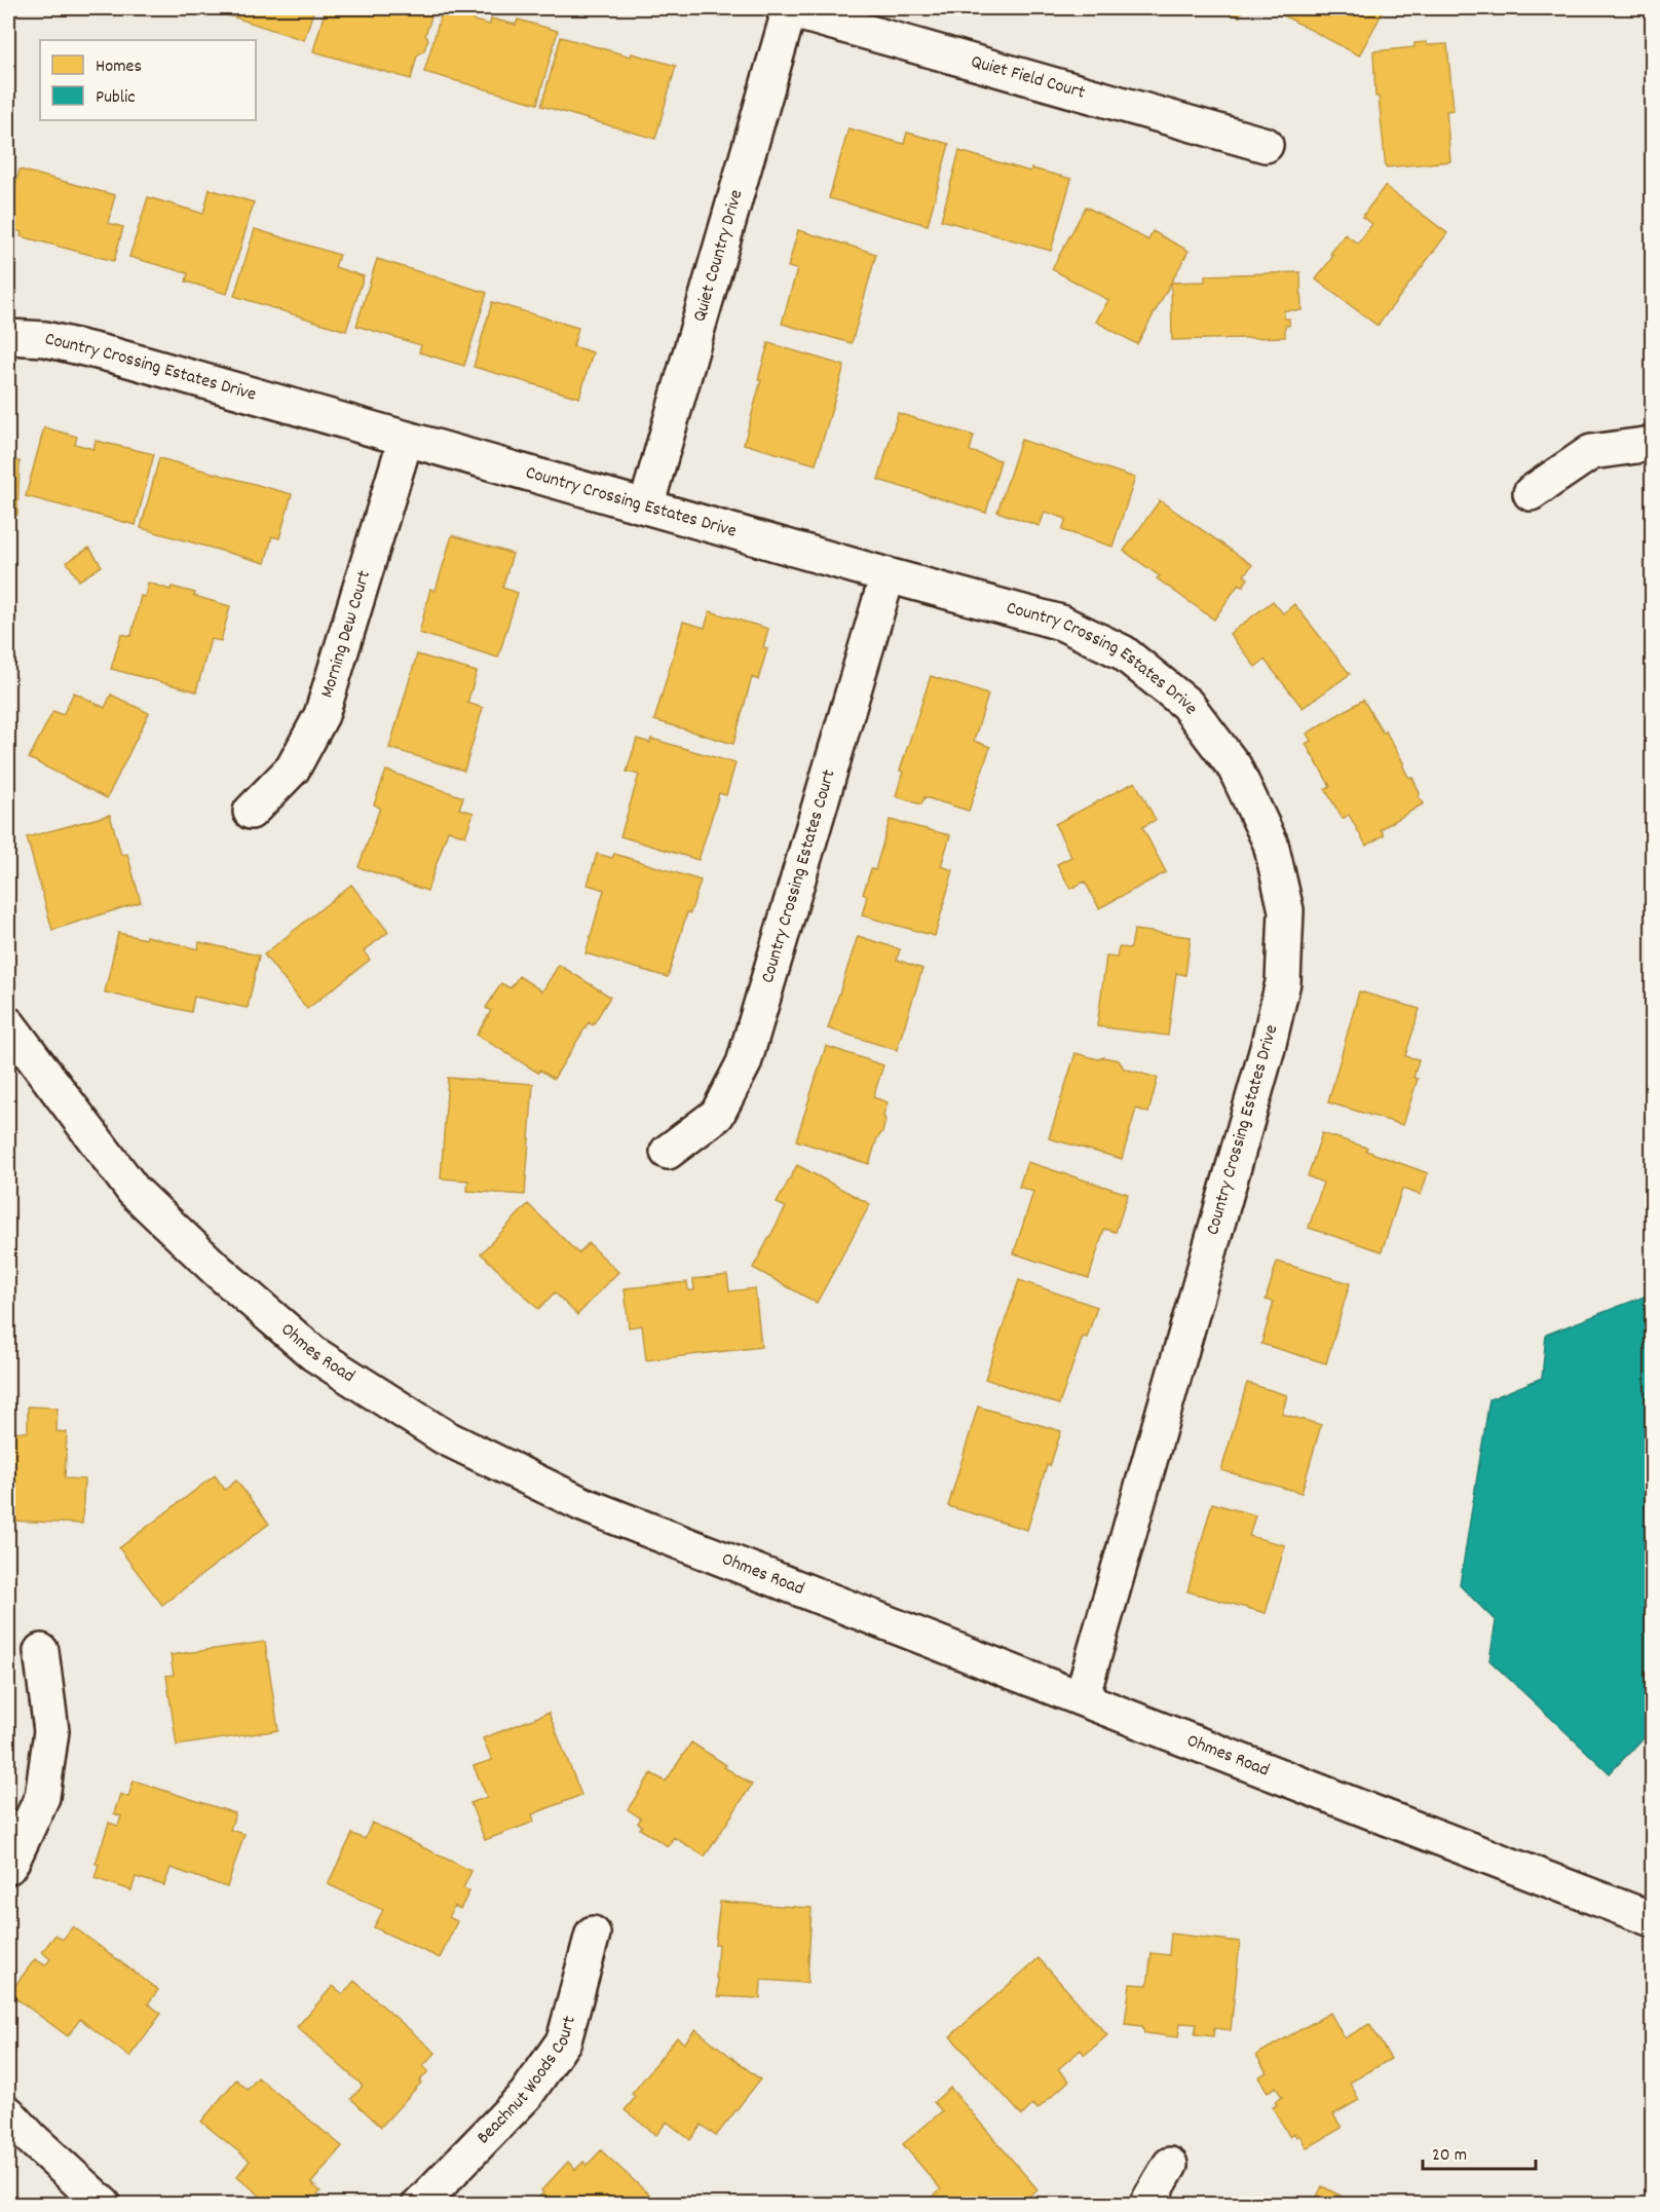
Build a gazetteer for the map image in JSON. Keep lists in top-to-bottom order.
{
  "streets": {
    "street": [
      "Quiet Field Court",
      "Quiet Country Drive",
      "Country Crossing Estates Drive",
      "Morning Dew Court",
      "Country Crossing Estates Court",
      "Ohmes Road",
      "Beachnut Woods Court"
    ]
  },
  "crossings": [
    ["Quiet Field Court", "Quiet Country Drive"],
    ["Quiet Country Drive", "Country Crossing Estates Drive"],
    ["Country Crossing Estates Drive", "Morning Dew Court"],
    ["Country Crossing Estates Drive", "Country Crossing Estates Court"],
    ["Country Crossing Estates Drive", "Ohmes Road"]
  ],
  "legend": ["Homes", "Public"],
  "scale_bar": "20 m"
}
